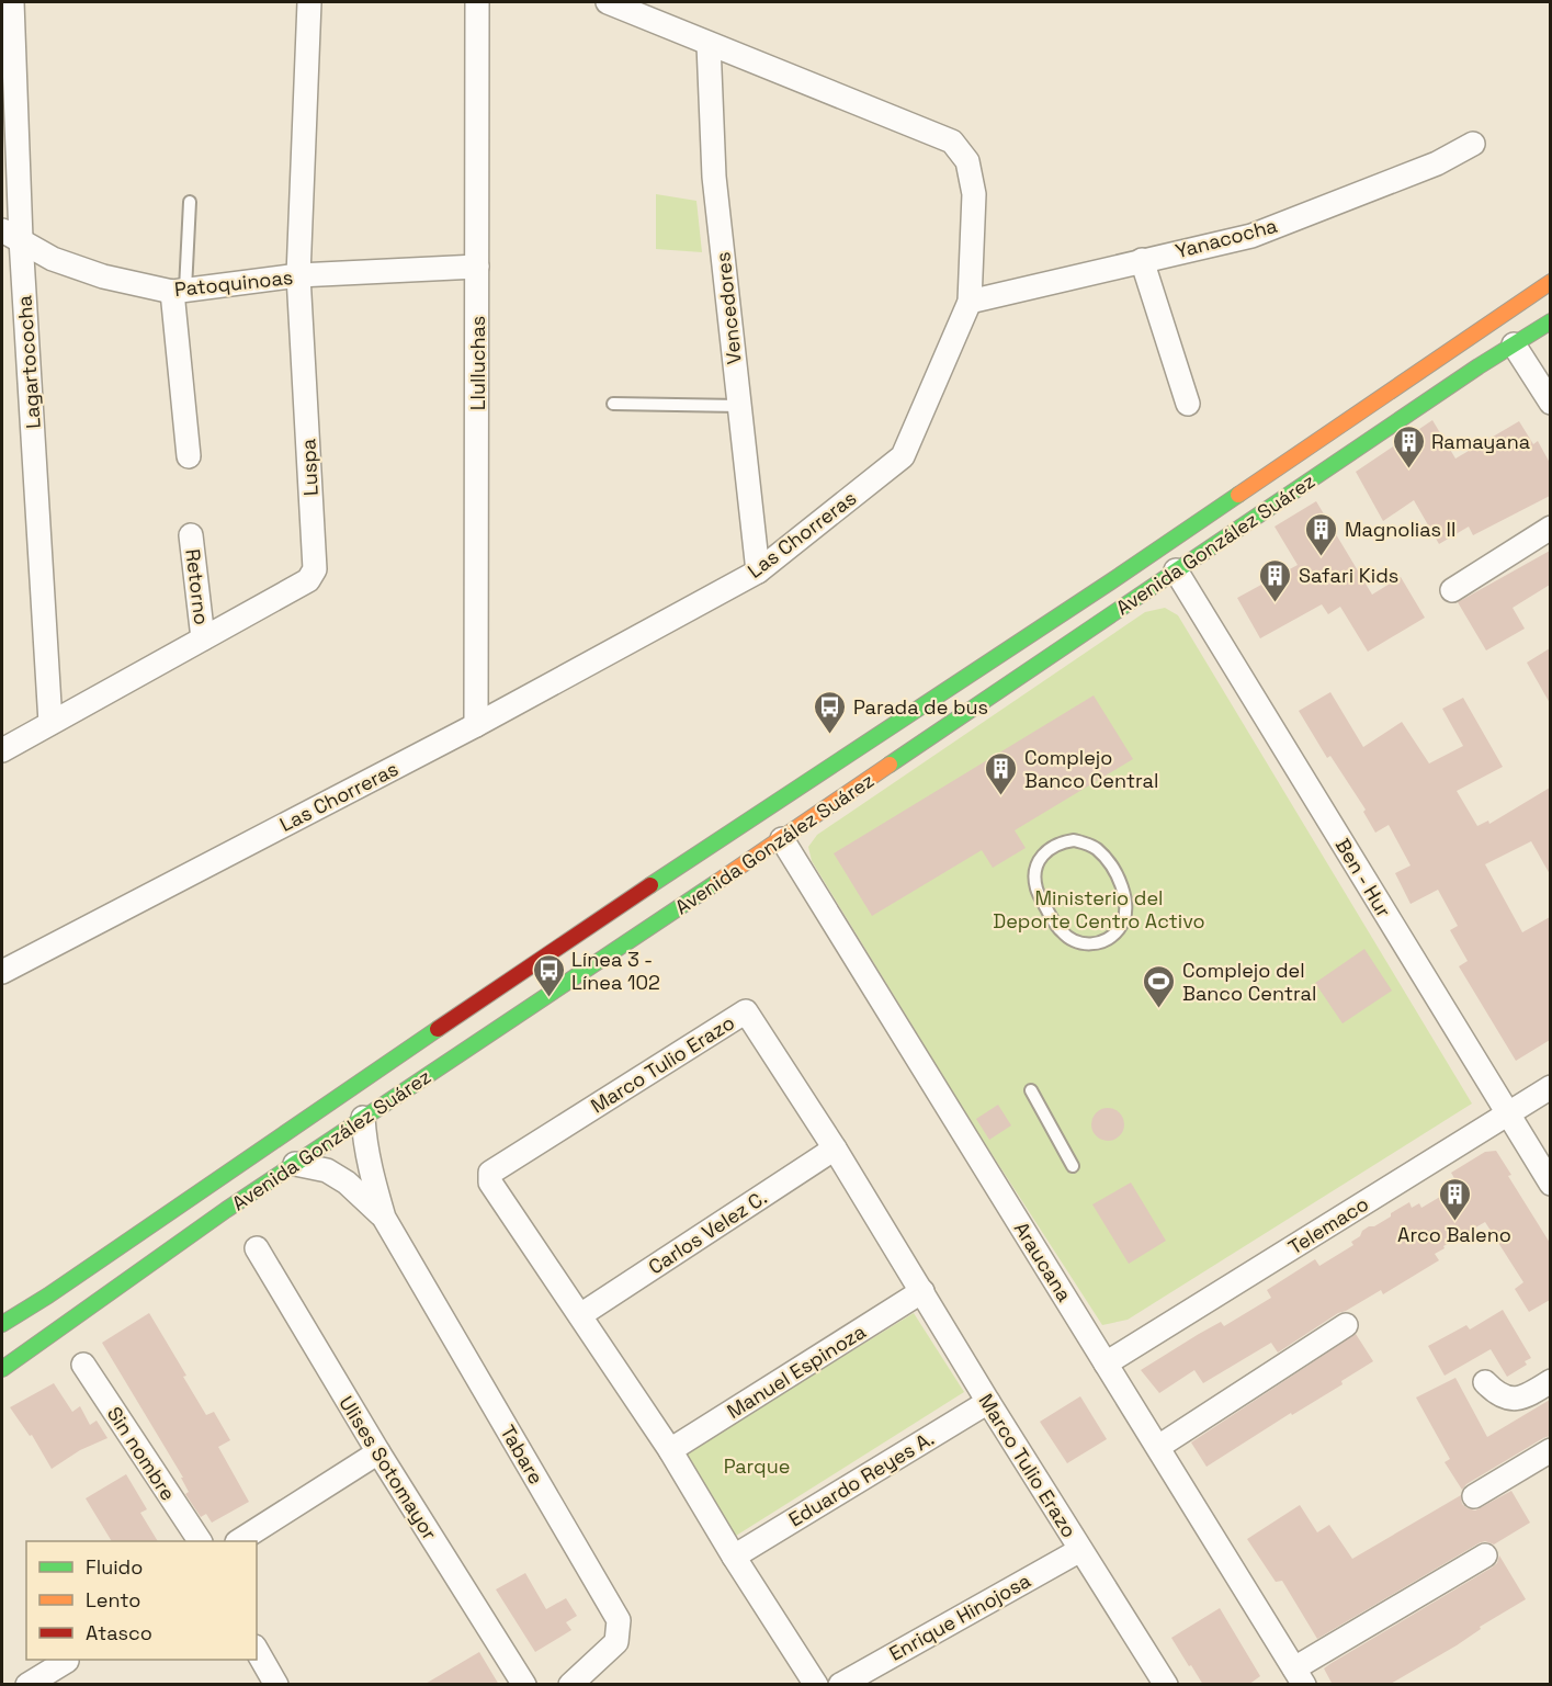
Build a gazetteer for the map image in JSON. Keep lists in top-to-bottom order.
{
  "streets": {
    "main road": ["Avenida González Suárez"],
    "street": [
      "Yanacocha",
      "Patoquinoas",
      "Vencedores",
      "Lagartococha",
      "Llulluchas",
      "Luspa",
      "Las Chorreras",
      "Retorno",
      "Ben - Hur",
      "Marco Tulio Erazo",
      "Telemaco",
      "Carlos Velez C.",
      "Araucana",
      "Manuel Espinoza",
      "Sin nombre",
      "Tabare",
      "Ulises Sotomayor",
      "Eduardo Reyes A.",
      "Enrique Hinojosa"
    ]
  },
  "crossings": [
    ["Yanacocha", "Las Chorreras"],
    ["Patoquinoas", "Lagartococha"],
    ["Patoquinoas", "Llulluchas"],
    ["Patoquinoas", "Luspa"],
    ["Vencedores", "Las Chorreras"],
    ["Lagartococha", "Luspa"],
    ["Llulluchas", "Las Chorreras"],
    ["Luspa", "Retorno"],
    ["Avenida González Suárez", "Ben - Hur"],
    ["Avenida González Suárez", "Araucana"],
    ["Avenida González Suárez", "Tabare"],
    ["Ben - Hur", "Telemaco"],
    ["Marco Tulio Erazo", "Carlos Velez C."],
    ["Marco Tulio Erazo", "Manuel Espinoza"],
    ["Marco Tulio Erazo", "Eduardo Reyes A."],
    ["Marco Tulio Erazo", "Enrique Hinojosa"],
    ["Telemaco", "Araucana"]
  ],
  "parks": ["Ministerio del Deporte Centro Activo", "Parque"],
  "places": {
    "building": [
      "Ramayana",
      "Magnolias II",
      "Safari Kids",
      "Complejo Banco Central",
      "Arco Baleno"
    ],
    "bus stop": ["Parada de bus", "Línea 3 - Línea 102"],
    "sports": ["Complejo del Banco Central"]
  },
  "legend": ["Fluido", "Lento", "Atasco"]
}
